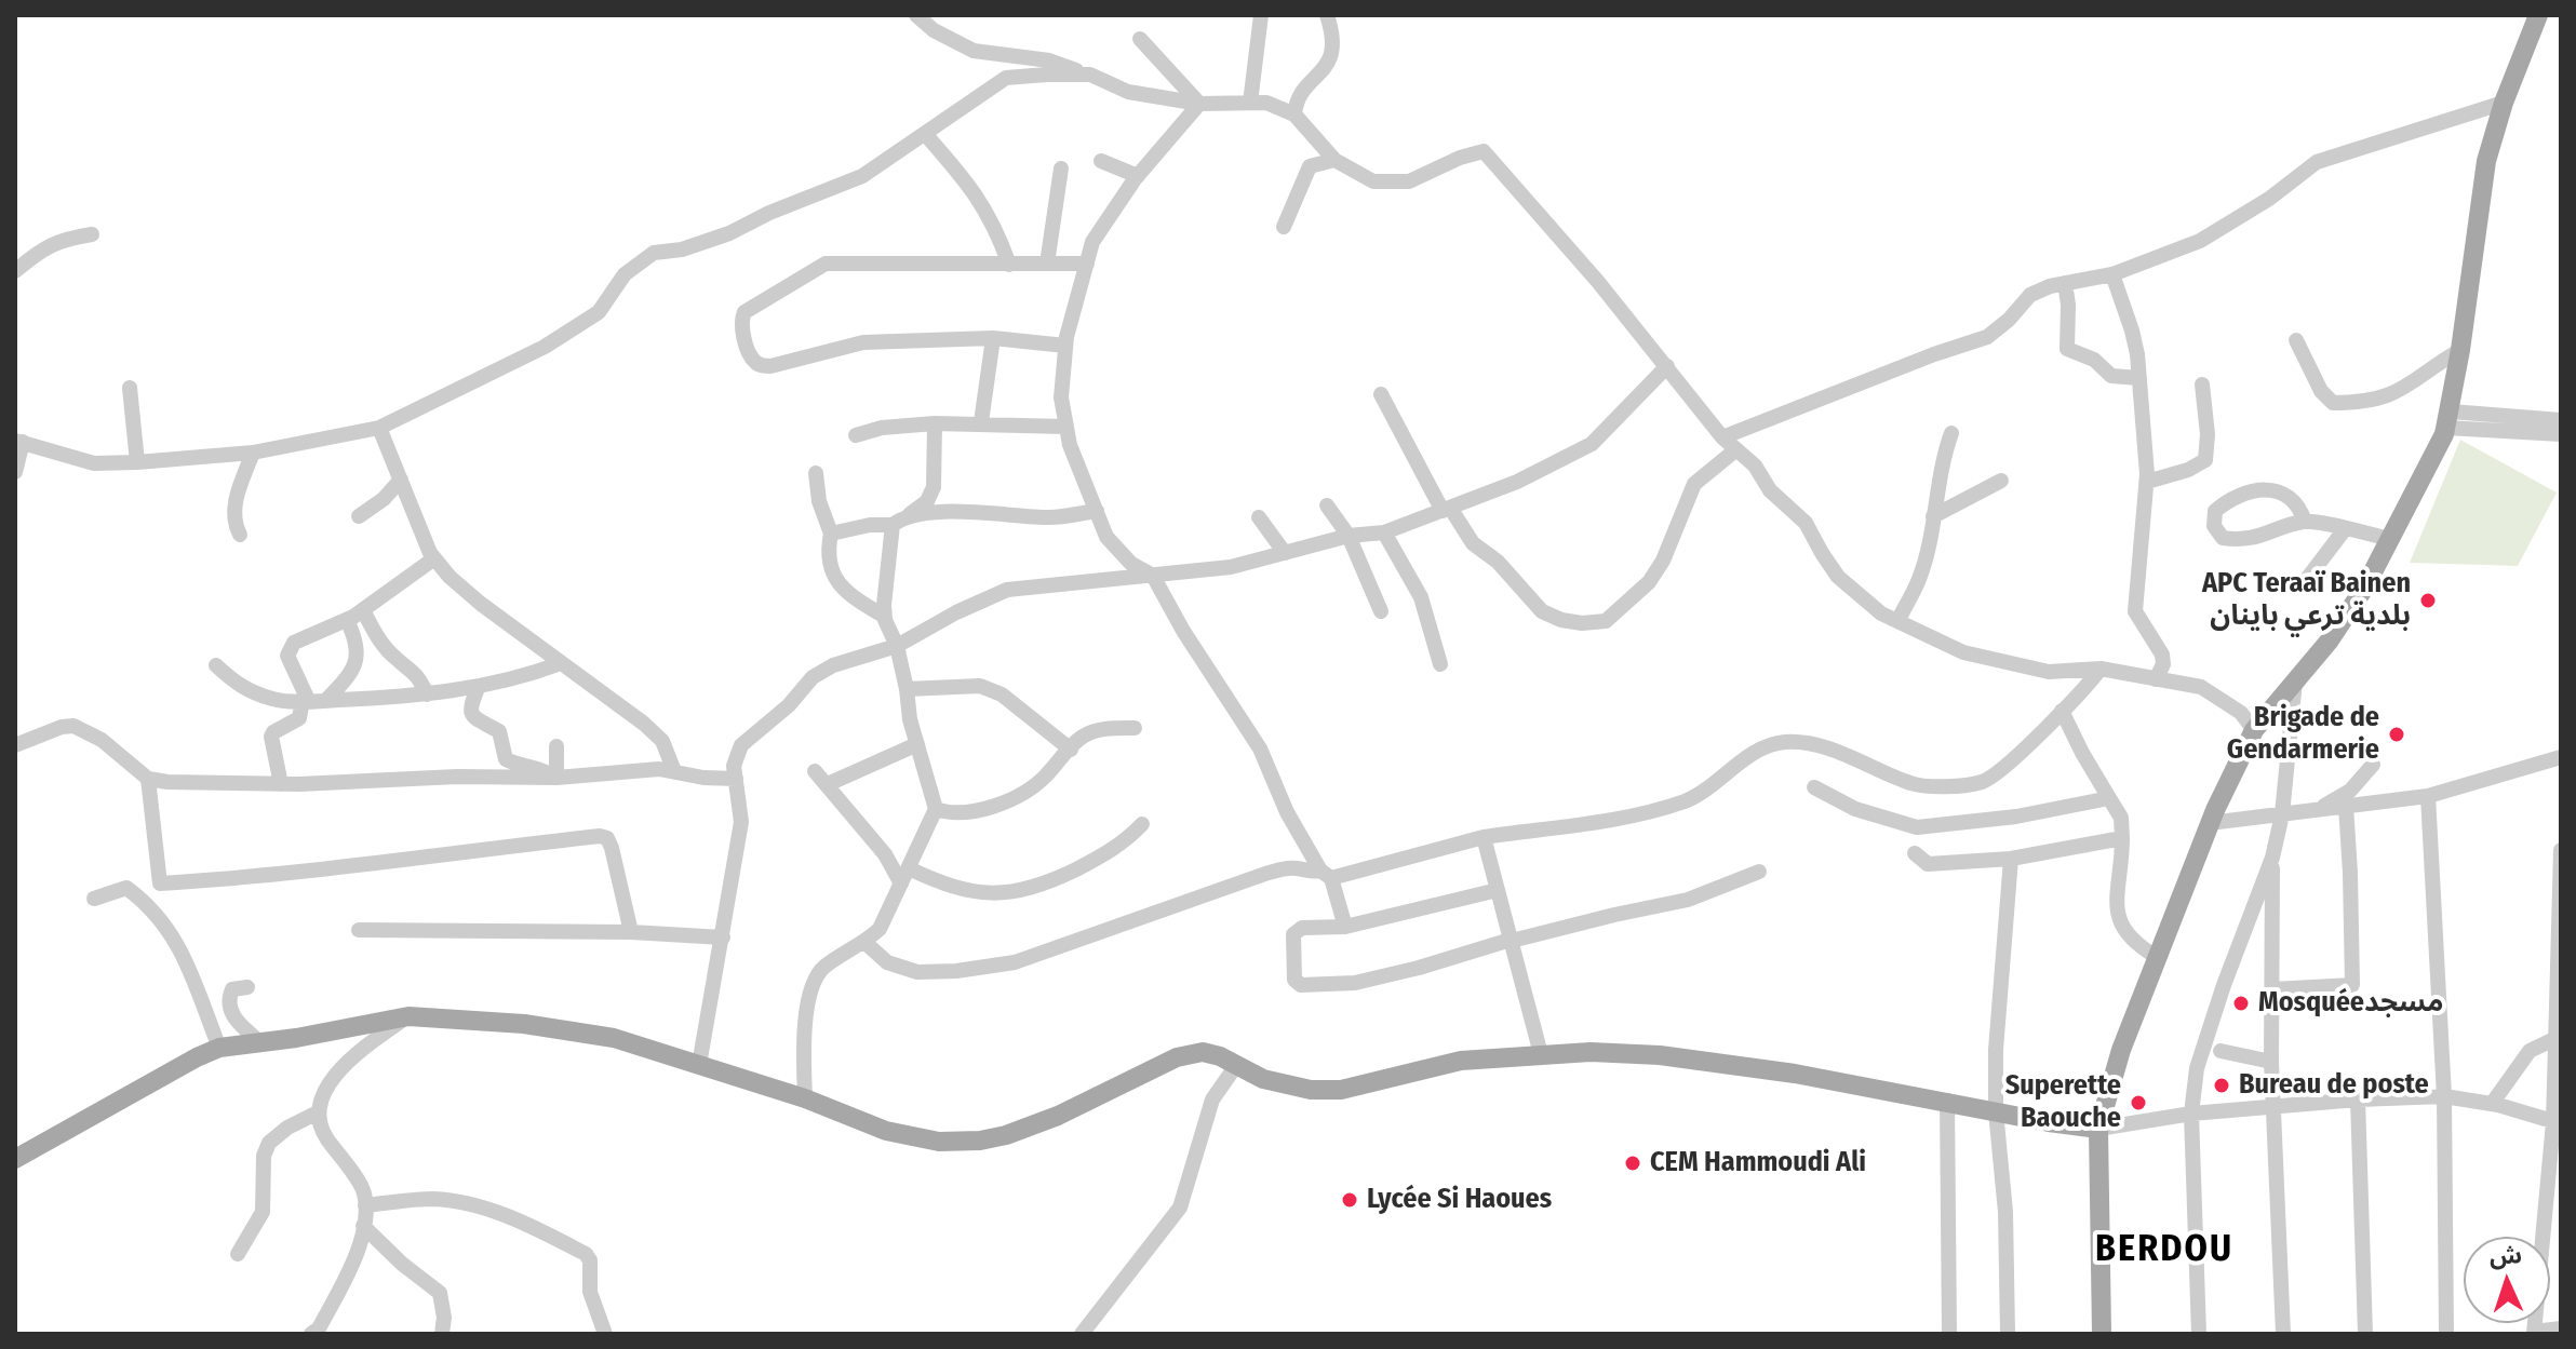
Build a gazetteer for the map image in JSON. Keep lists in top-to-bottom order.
{
  "districts": ["BERDOU"],
  "places": [
    "APC Teraaï Bainen بلدية ترعي باينان",
    "Brigade de Gendarmerie",
    "Mosquéeمسجد",
    "Bureau de poste",
    "Superette Baouche",
    "CEM Hammoudi Ali",
    "Lycée Si Haoues"
  ],
  "north": "top"
}
